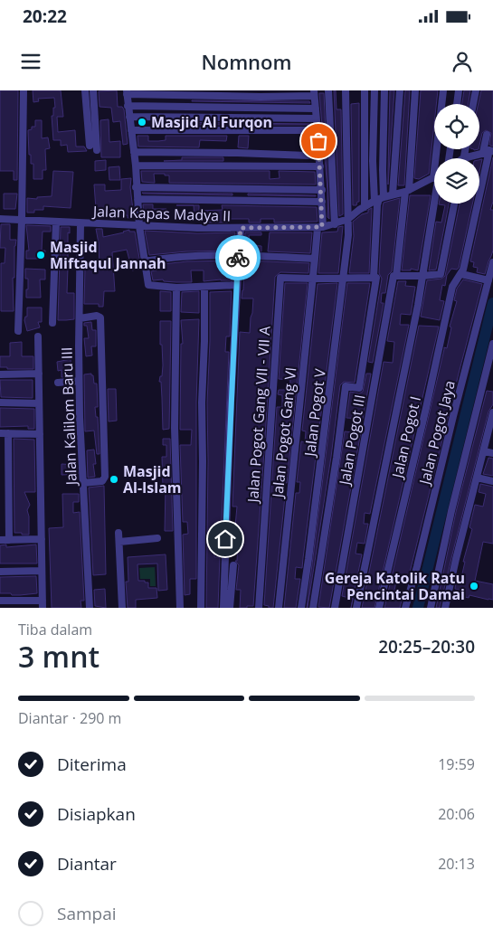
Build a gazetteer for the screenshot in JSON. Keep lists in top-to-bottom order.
{
  "streets": {
    "street": [
      "Jalan Kapas Madya II",
      "Jalan Pogot V",
      "Jalan Pogot Gang VII - VII A",
      "Jalan Kalilom Baru III",
      "Jalan Pogot Gang VI",
      "Jalan Pogot Jaya",
      "Jalan Pogot I",
      "Jalan Pogot III"
    ]
  },
  "crossings": [
    ["Jalan Kapas Madya II", "Jalan Pogot V"],
    ["Jalan Kapas Madya II", "Jalan Kalilom Baru III"],
    ["Jalan Kapas Madya II", "Jalan Pogot Gang VI"],
    ["Jalan Kapas Madya II", "Jalan Pogot III"],
    ["Jalan Pogot Gang VII - VII A", "Jalan Pogot Gang VI"]
  ],
  "places": [
    "Masjid Al Furqon",
    "Masjid Miftaqul Jannah",
    "Masjid Al-Islam",
    "Gereja Katolik Ratu Pencintai Damai"
  ],
  "page": {
    "status": "20:22",
    "header": "Nomnom",
    "heading": ["3 mnt", "Tiba dalam", "20:25–20:30"],
    "bar": "Diantar · 290 m",
    "list": [
      ["Diterima", "19:59"],
      ["Disiapkan", "20:06"],
      ["Diantar", "20:13"],
      "Sampai"
    ]
  }
}
